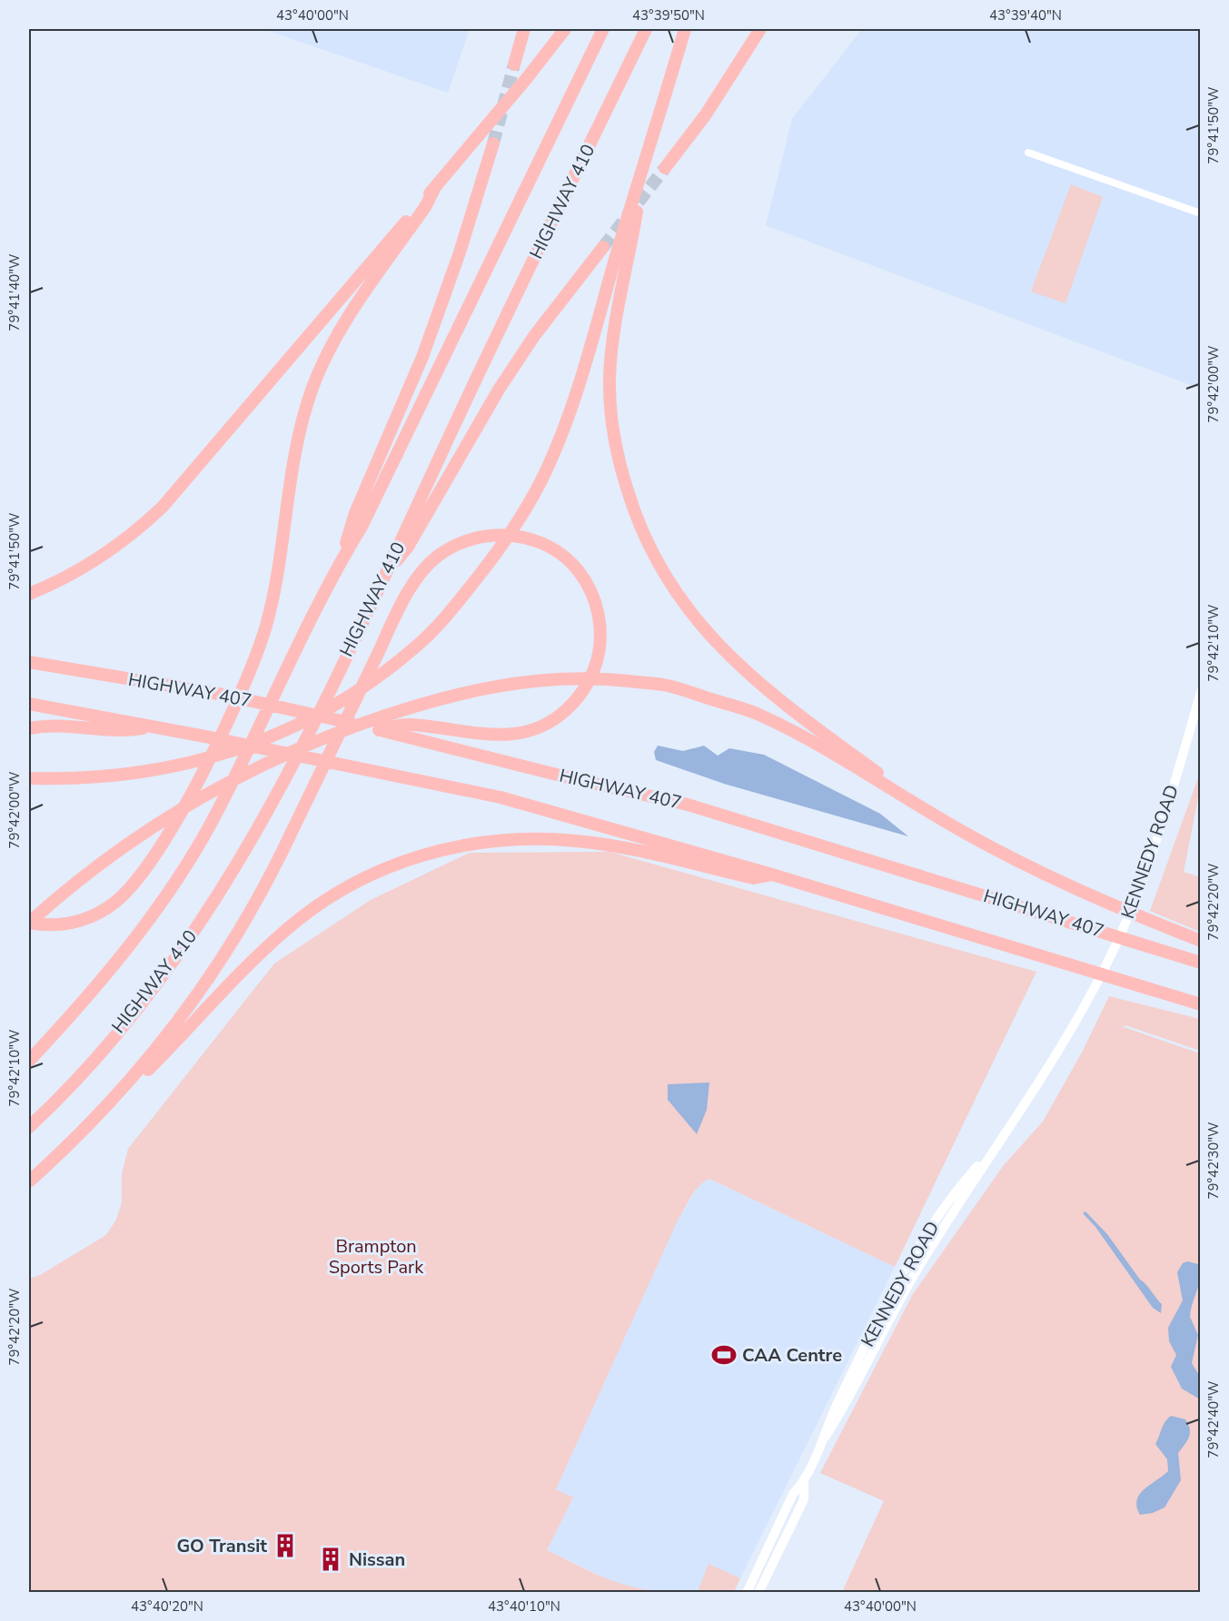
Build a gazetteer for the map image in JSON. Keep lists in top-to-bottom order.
{
  "streets": {
    "highway": ["HIGHWAY 410", "HIGHWAY 407"],
    "main road": ["KENNEDY ROAD"]
  },
  "parks": ["Brampton Sports Park"],
  "places": {
    "sports": ["CAA Centre"],
    "building": ["GO Transit", "Nissan"]
  },
  "coordinates": [
    "43°40'00\"N",
    "43°39'50\"N",
    "43°39'40\"N",
    "79°41'50\"W",
    "79°41'40\"W",
    "79°42'00\"W",
    "79°42'10\"W",
    "79°42'20\"W",
    "79°42'30\"W",
    "79°42'40\"W",
    "43°40'20\"N",
    "43°40'10\"N"
  ]
}
